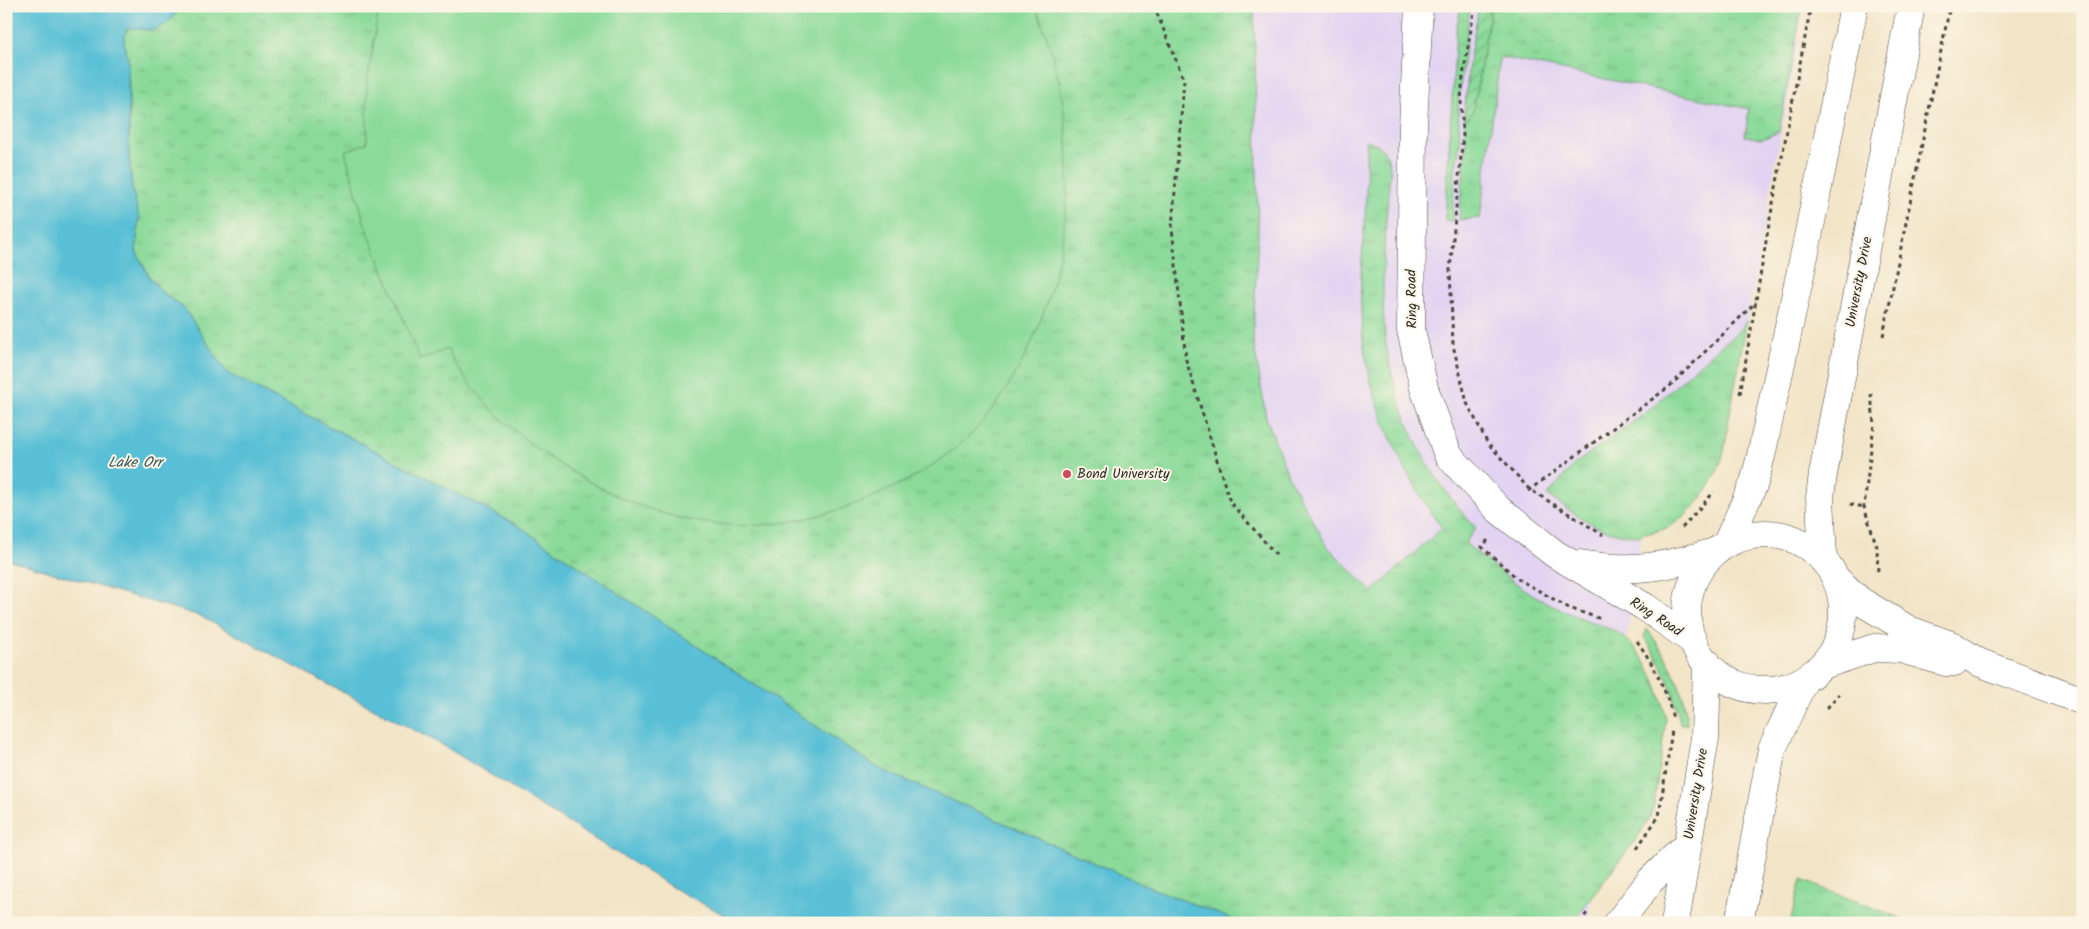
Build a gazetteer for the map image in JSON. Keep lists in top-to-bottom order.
{
  "streets": {
    "street": ["University Drive", "Ring Road"]
  },
  "crossings": [
    ["University Drive", "Ring Road"]
  ],
  "water": ["Lake Orr"],
  "places": ["Bond University"]
}
